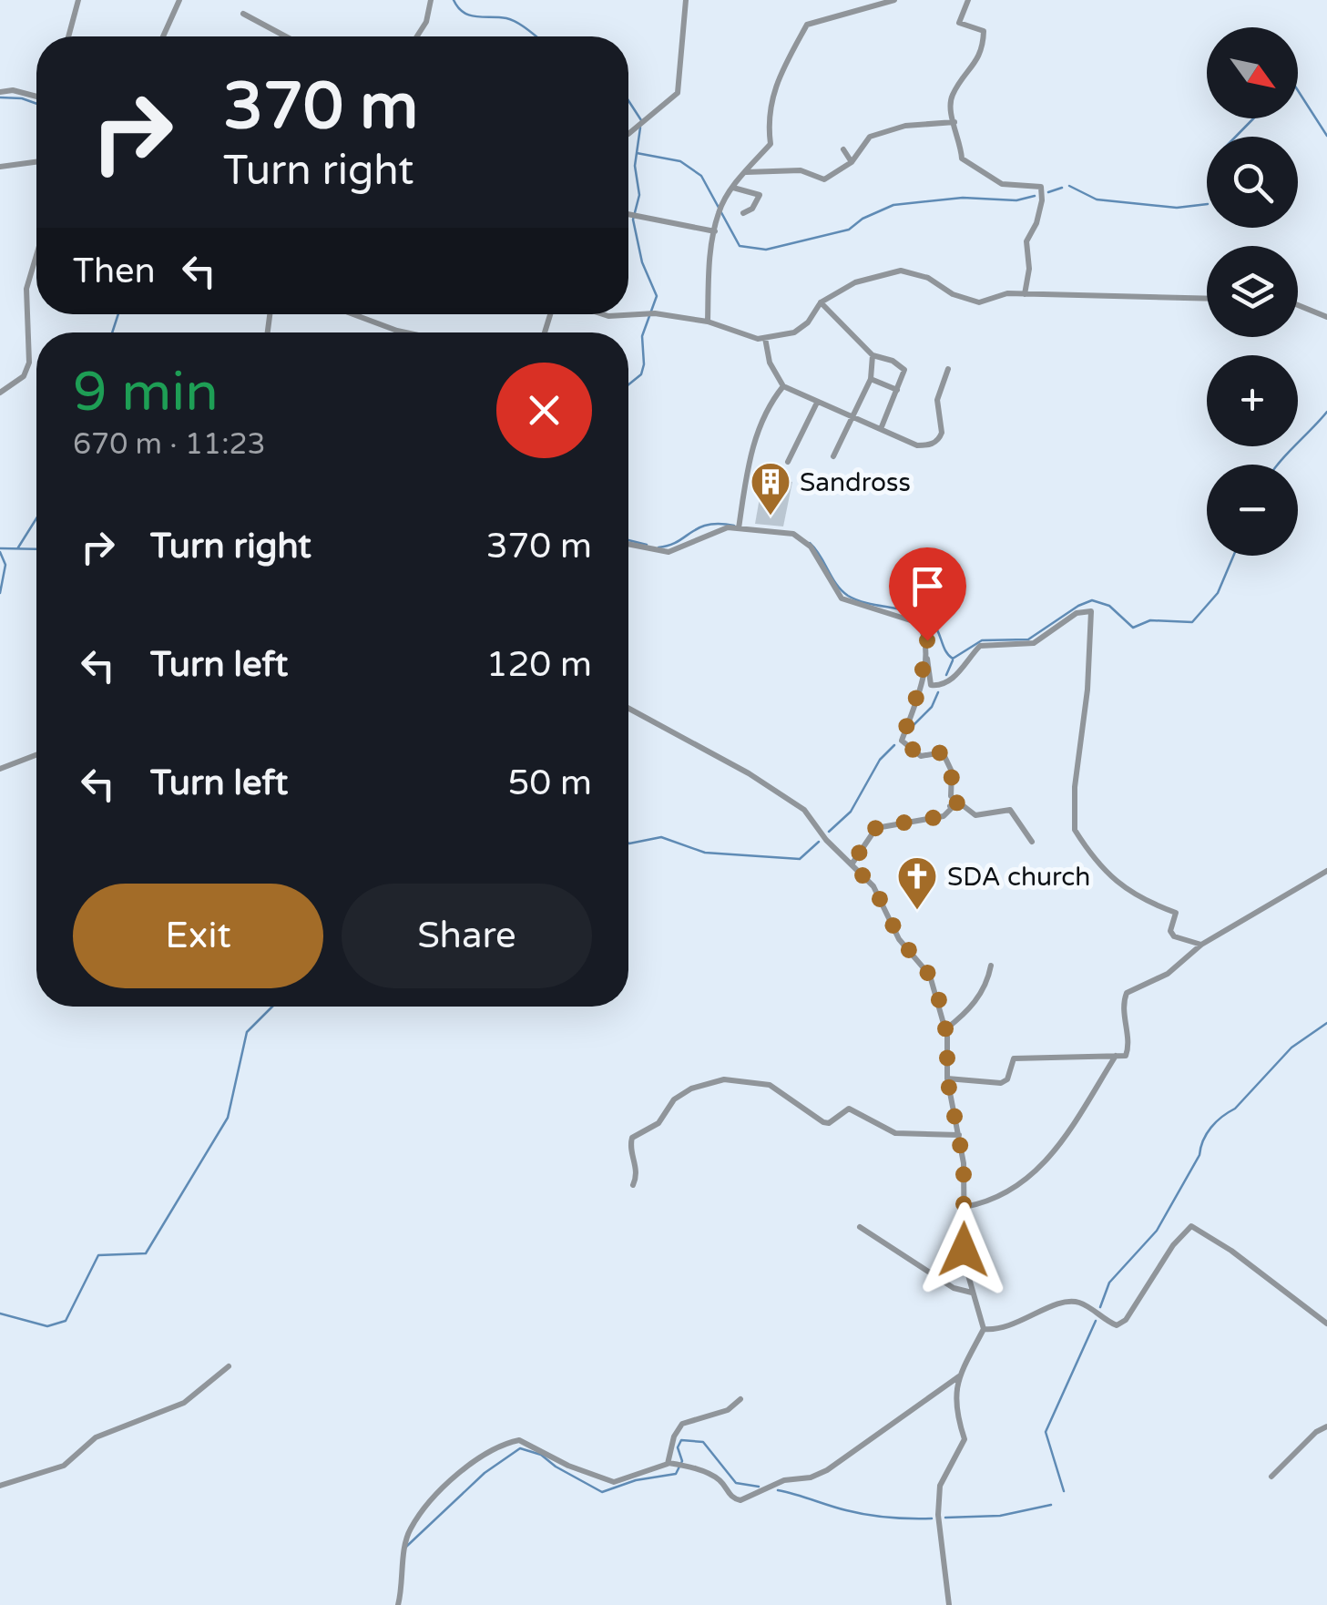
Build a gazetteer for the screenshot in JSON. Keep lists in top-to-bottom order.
{
  "places": {
    "building": ["Sandross"],
    "church": ["SDA church"]
  },
  "north": "bottom right",
  "page": {
    "map_buttons": ["+", "−"],
    "turn": ["370 m", "Turn right"],
    "then": "Then",
    "heading": ["9 min", "670 m · 11:23"],
    "list": [
      {
        "name": "Turn right",
        "value": "370 m"
      },
      {
        "name": "Turn left",
        "value": "120 m"
      },
      {
        "name": "Turn left",
        "value": "50 m"
      }
    ],
    "buttons": ["Exit", "Share"]
  }
}
